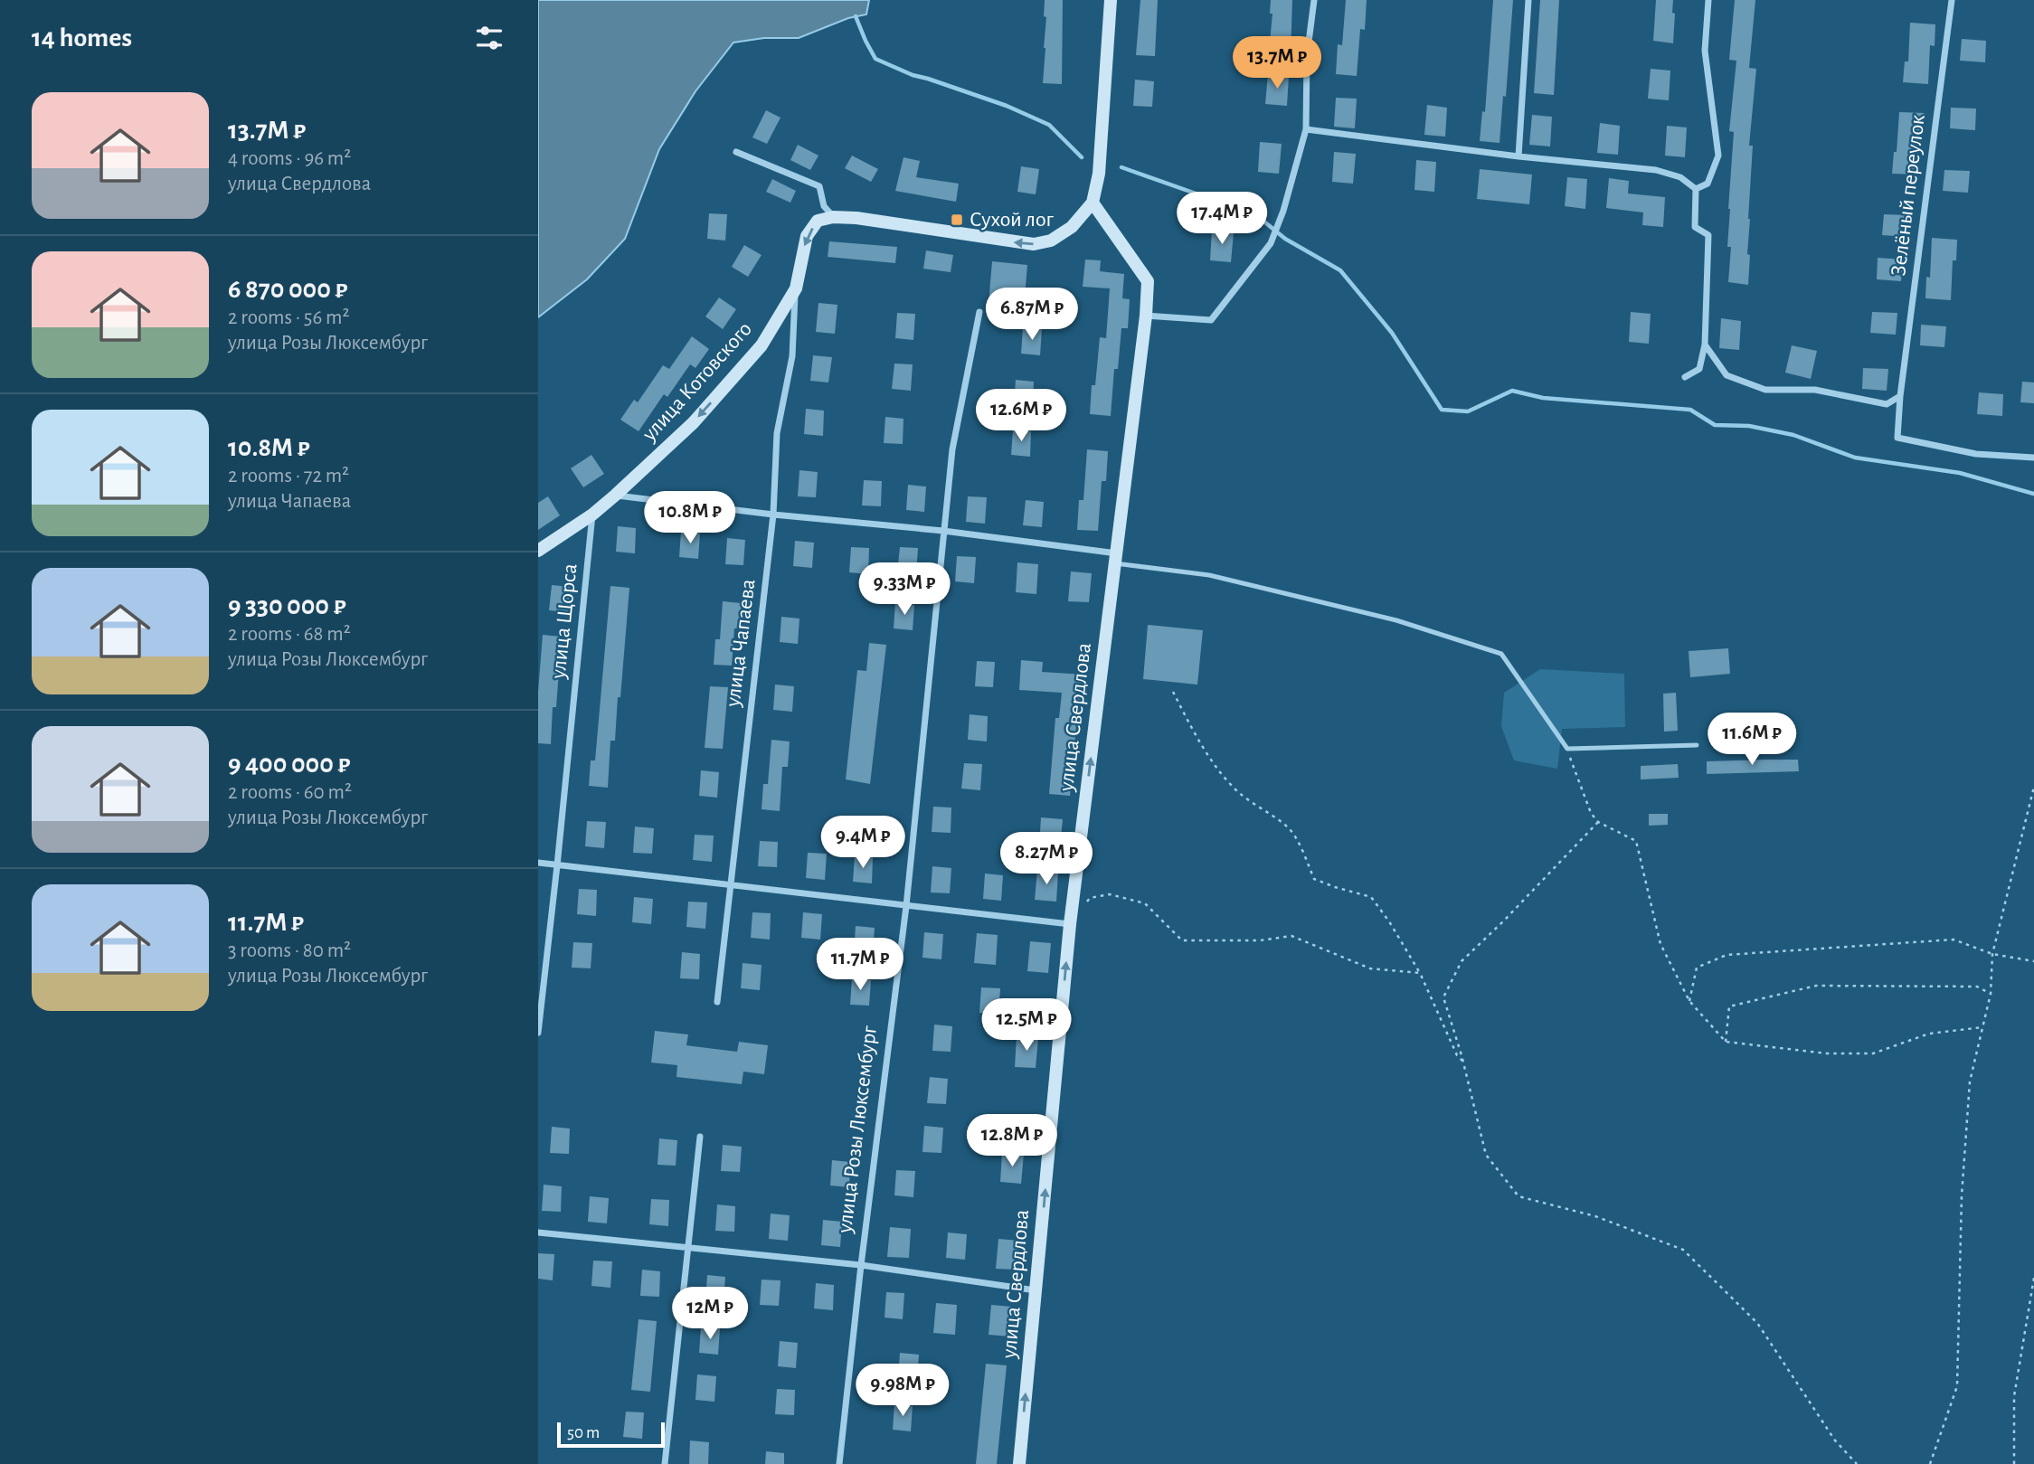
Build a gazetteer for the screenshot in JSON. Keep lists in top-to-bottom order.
{
  "streets": {
    "street": [
      "Зелёный переулок",
      "улица Котовского",
      "улица Щорса",
      "улица Чапаева",
      "улица Свердлова",
      "улица Розы Люксембург"
    ]
  },
  "crossings": [
    ["улица Котовского", "улица Щорса"],
    ["улица Котовского", "улица Чапаева"]
  ],
  "one_way": ["улица Котовского", "улица Свердлова"],
  "places": {
    "transit": ["Сухой лог"]
  },
  "scale_bar": "50 m",
  "page": {
    "heading": "14 homes",
    "price": [
      "13.7M ₽",
      "17.4M ₽",
      "6.87M ₽",
      "12.6M ₽",
      "10.8M ₽",
      "9.33M ₽",
      "11.6M ₽",
      "9.4M ₽",
      "8.27M ₽",
      "11.7M ₽",
      "12.5M ₽",
      "12.8M ₽",
      "12M ₽",
      "9.98M ₽"
    ],
    "list": [
      {
        "name": "13.7M ₽",
        "note": "4 rooms · 96 m² · улица Свердлова"
      },
      {
        "name": "6 870 000 ₽",
        "note": "2 rooms · 56 m² · улица Розы Люксембург"
      },
      {
        "name": "10.8M ₽",
        "note": "2 rooms · 72 m² · улица Чапаева"
      },
      {
        "name": "9 330 000 ₽",
        "note": "2 rooms · 68 m² · улица Розы Люксембург"
      },
      {
        "name": "9 400 000 ₽",
        "note": "2 rooms · 60 m² · улица Розы Люксембург"
      },
      {
        "name": "11.7M ₽",
        "note": "3 rooms · 80 m² · улица Розы Люксембург"
      }
    ],
    "scale": "50 m"
  }
}
